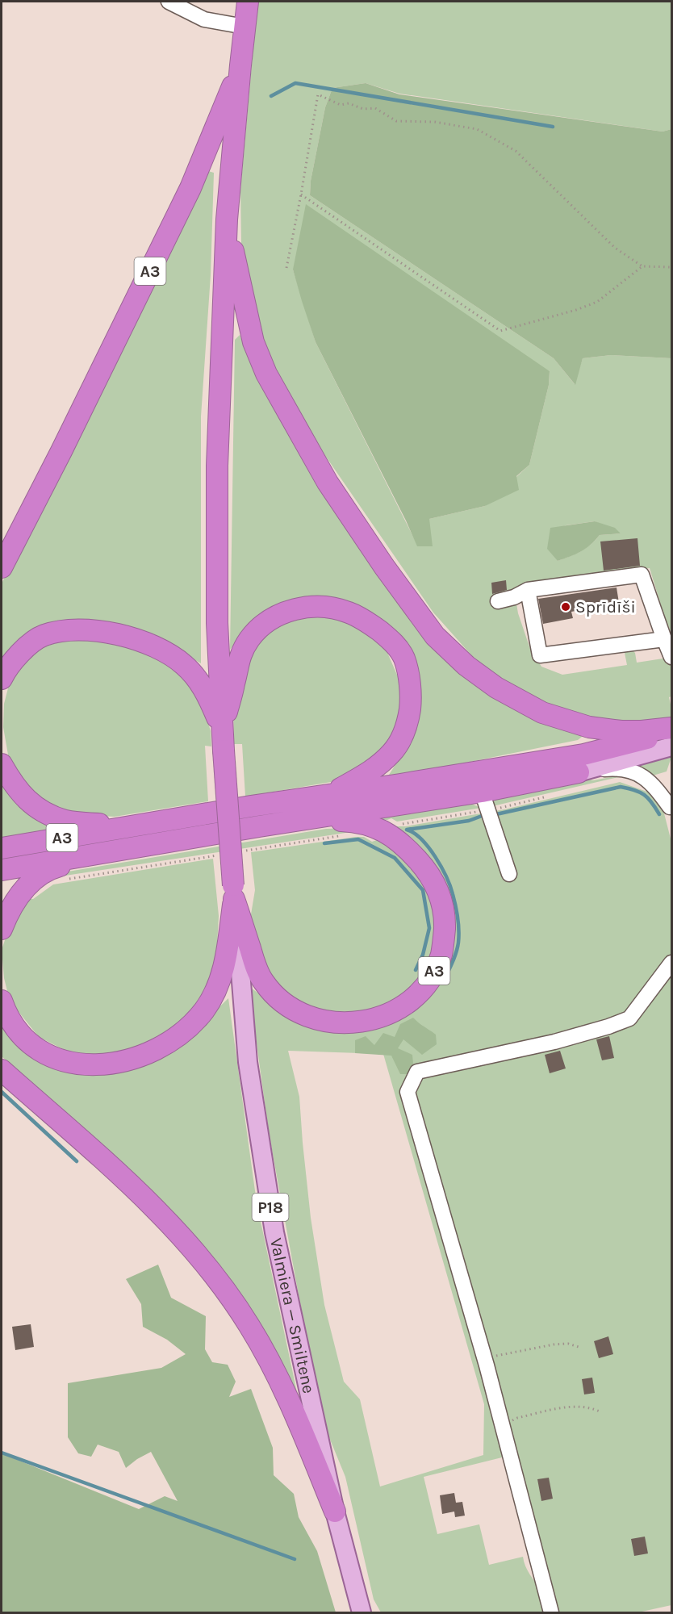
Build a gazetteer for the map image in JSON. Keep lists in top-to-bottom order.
{
  "streets": {
    "highway": ["A3"],
    "main road": ["P18", "Valmiera — Smiltene"]
  },
  "crossings": [
    ["A3", "Valmiera — Smiltene"]
  ],
  "places": ["Sprīdīši"]
}
